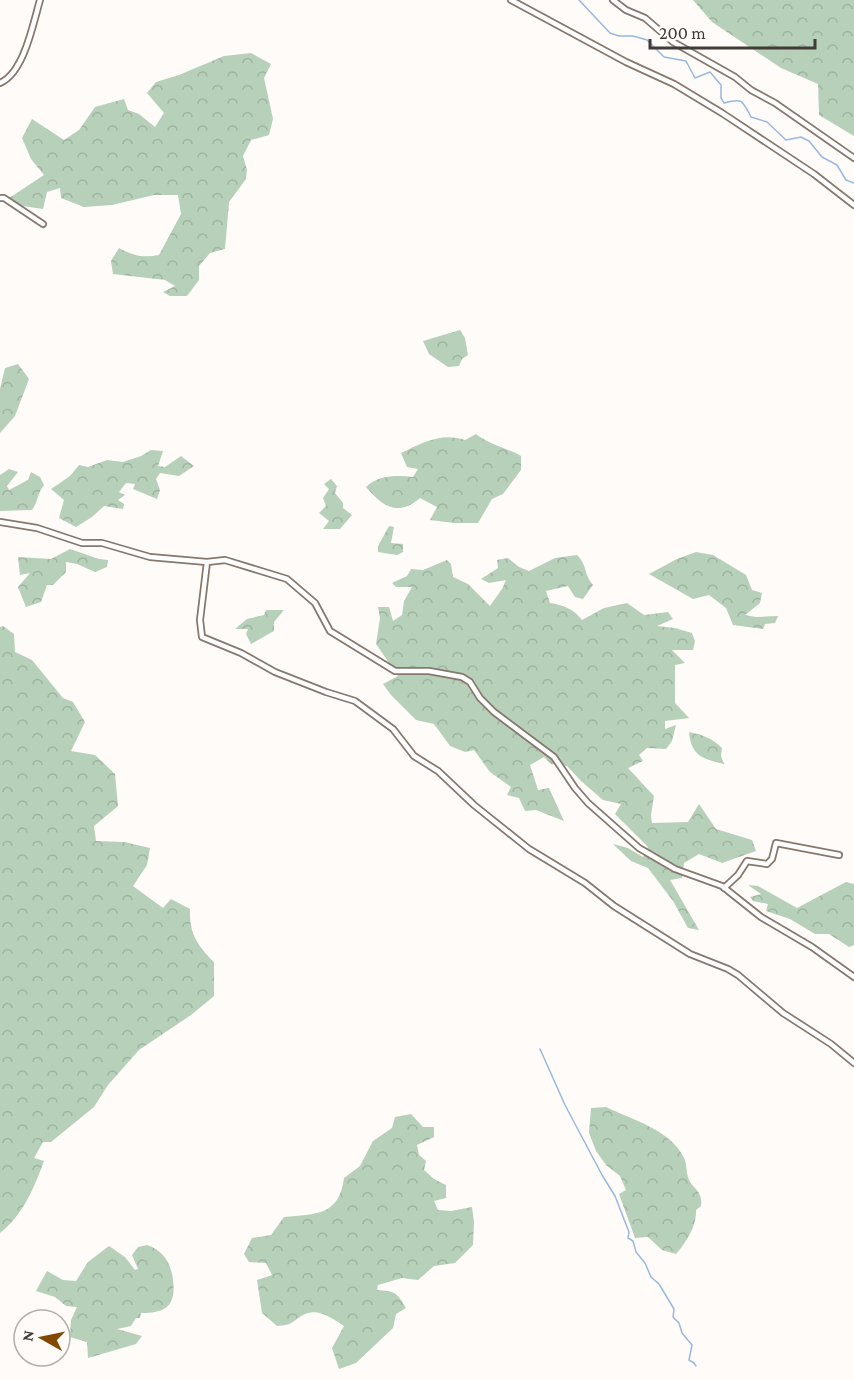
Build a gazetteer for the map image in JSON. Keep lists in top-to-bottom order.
{
  "scale_bar": "200 m",
  "north": "left"
}
